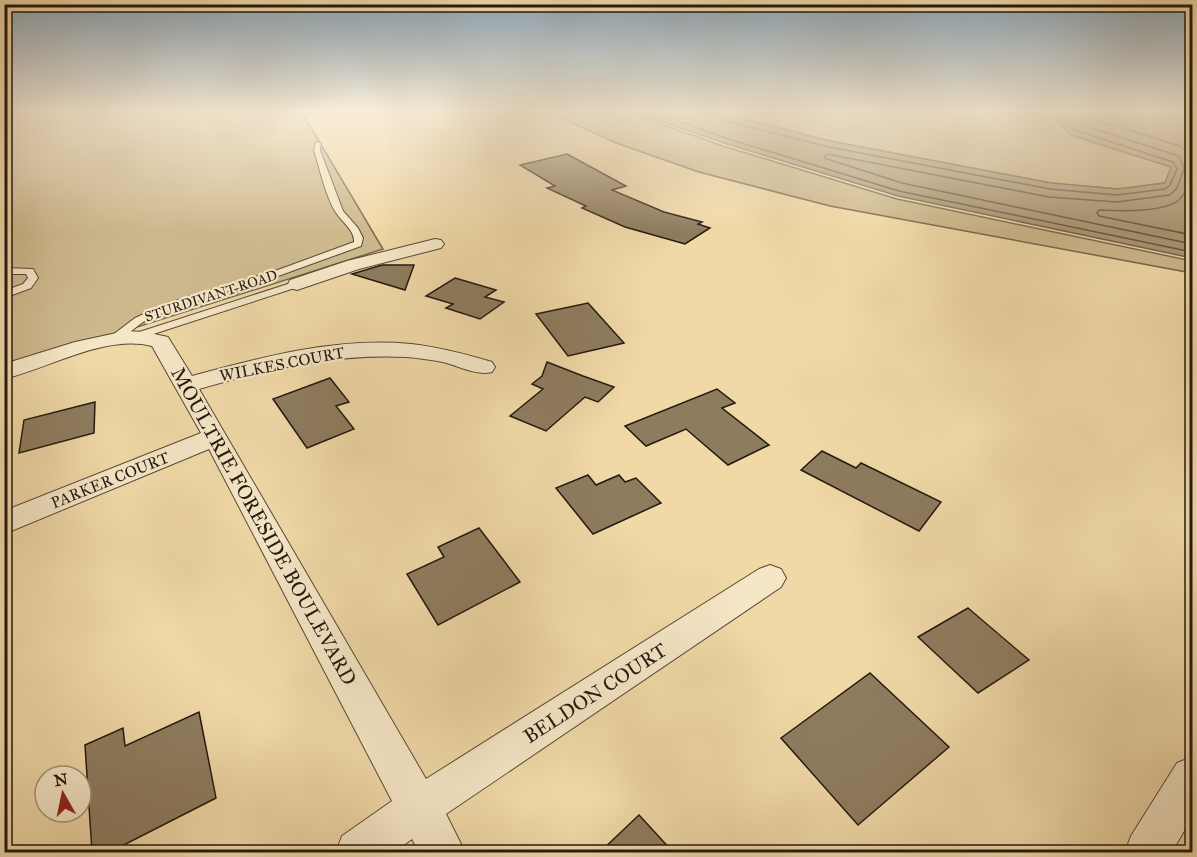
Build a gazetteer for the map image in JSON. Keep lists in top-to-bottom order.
{
  "streets": {
    "street": [
      "WILKES COURT",
      "PARKER COURT",
      "MOULTRIE FORESIDE BOULEVARD",
      "BELDON COURT"
    ],
    "lane": ["STURDIVANT ROAD"]
  },
  "crossings": [
    ["STURDIVANT ROAD", "MOULTRIE FORESIDE BOULEVARD"],
    ["WILKES COURT", "MOULTRIE FORESIDE BOULEVARD"],
    ["PARKER COURT", "MOULTRIE FORESIDE BOULEVARD"],
    ["MOULTRIE FORESIDE BOULEVARD", "BELDON COURT"]
  ],
  "north": "top"
}
